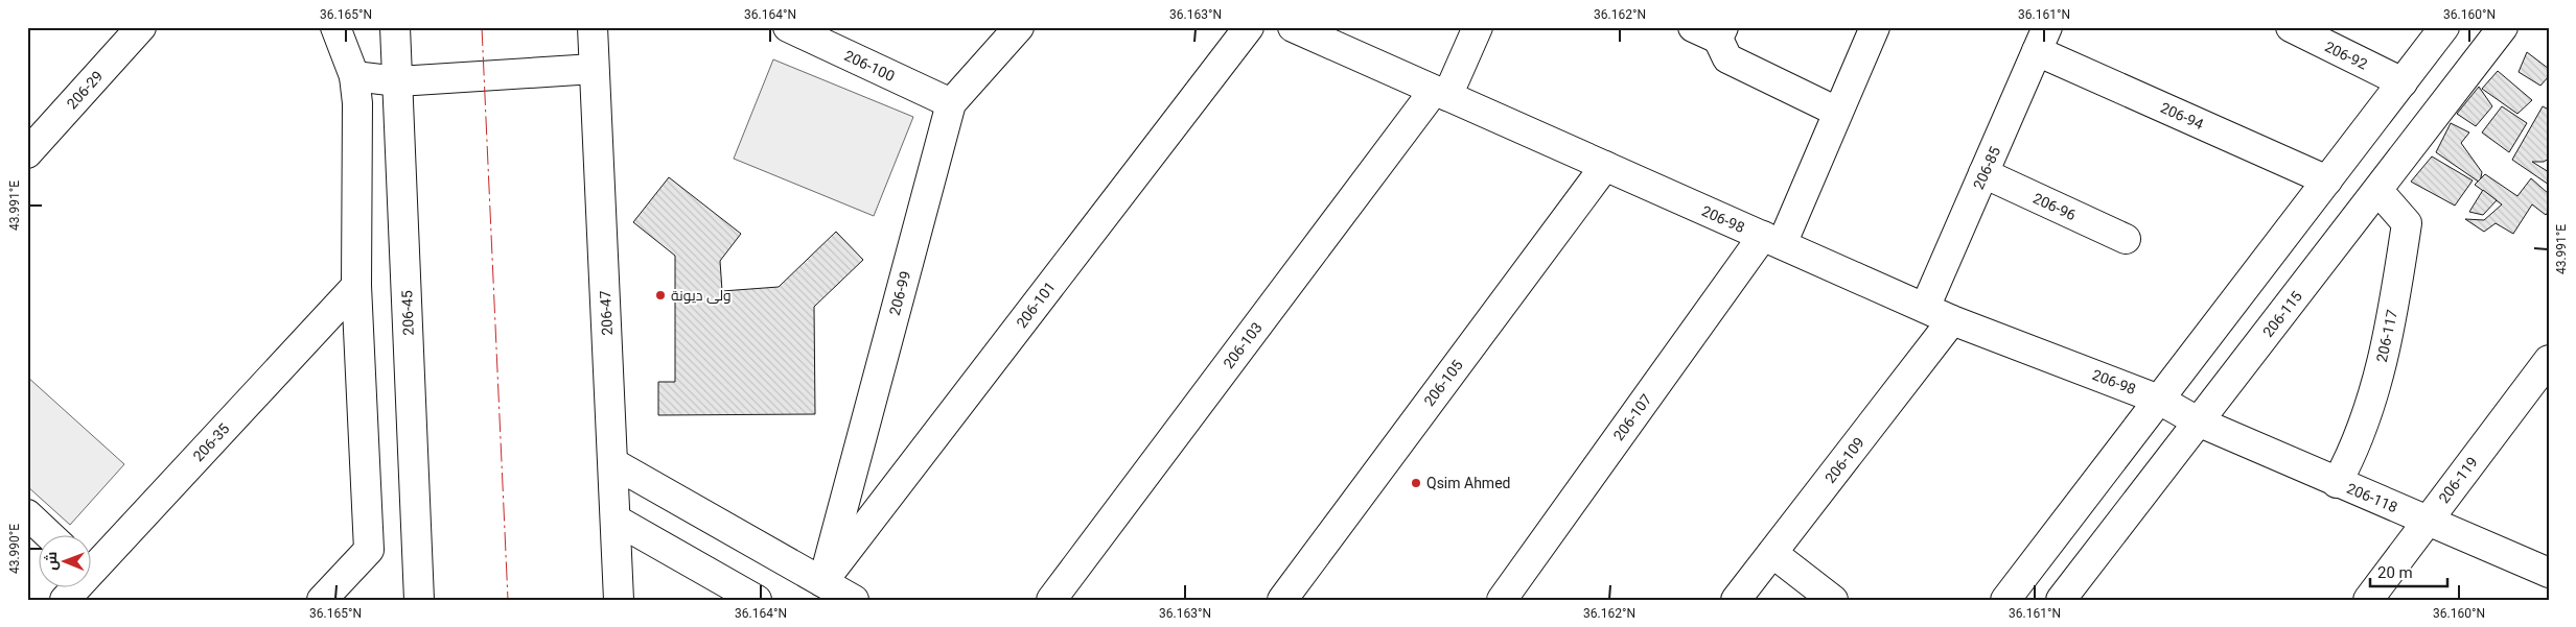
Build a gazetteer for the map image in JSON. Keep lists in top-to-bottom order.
{
  "streets": {
    "street": [
      "206-92",
      "206-100",
      "206-29",
      "206-94",
      "206-85",
      "206-96",
      "206-98",
      "206-99",
      "206-101",
      "206-45",
      "206-47",
      "206-115",
      "206-117",
      "206-103",
      "206-105",
      "206-107",
      "206-35",
      "206-109",
      "206-119",
      "206-118"
    ]
  },
  "crossings": [
    ["206-100", "206-99"],
    ["206-94", "206-85"],
    ["206-85", "206-96"],
    ["206-85", "206-98"],
    ["206-98", "206-115"],
    ["206-98", "206-103"],
    ["206-98", "206-105"],
    ["206-98", "206-107"],
    ["206-98", "206-109"],
    ["206-98", "206-118"],
    ["206-99", "206-101"],
    ["206-115", "206-117"],
    ["206-115", "206-118"],
    ["206-117", "206-118"],
    ["206-119", "206-118"]
  ],
  "places": ["ولی دیونة", "Qsim Ahmed"],
  "scale_bar": "20 m",
  "north": "left",
  "coordinates": [
    "36.165°N",
    "36.164°N",
    "36.163°N",
    "36.162°N",
    "36.161°N",
    "36.160°N",
    "43.991°E",
    "43.990°E"
  ]
}
